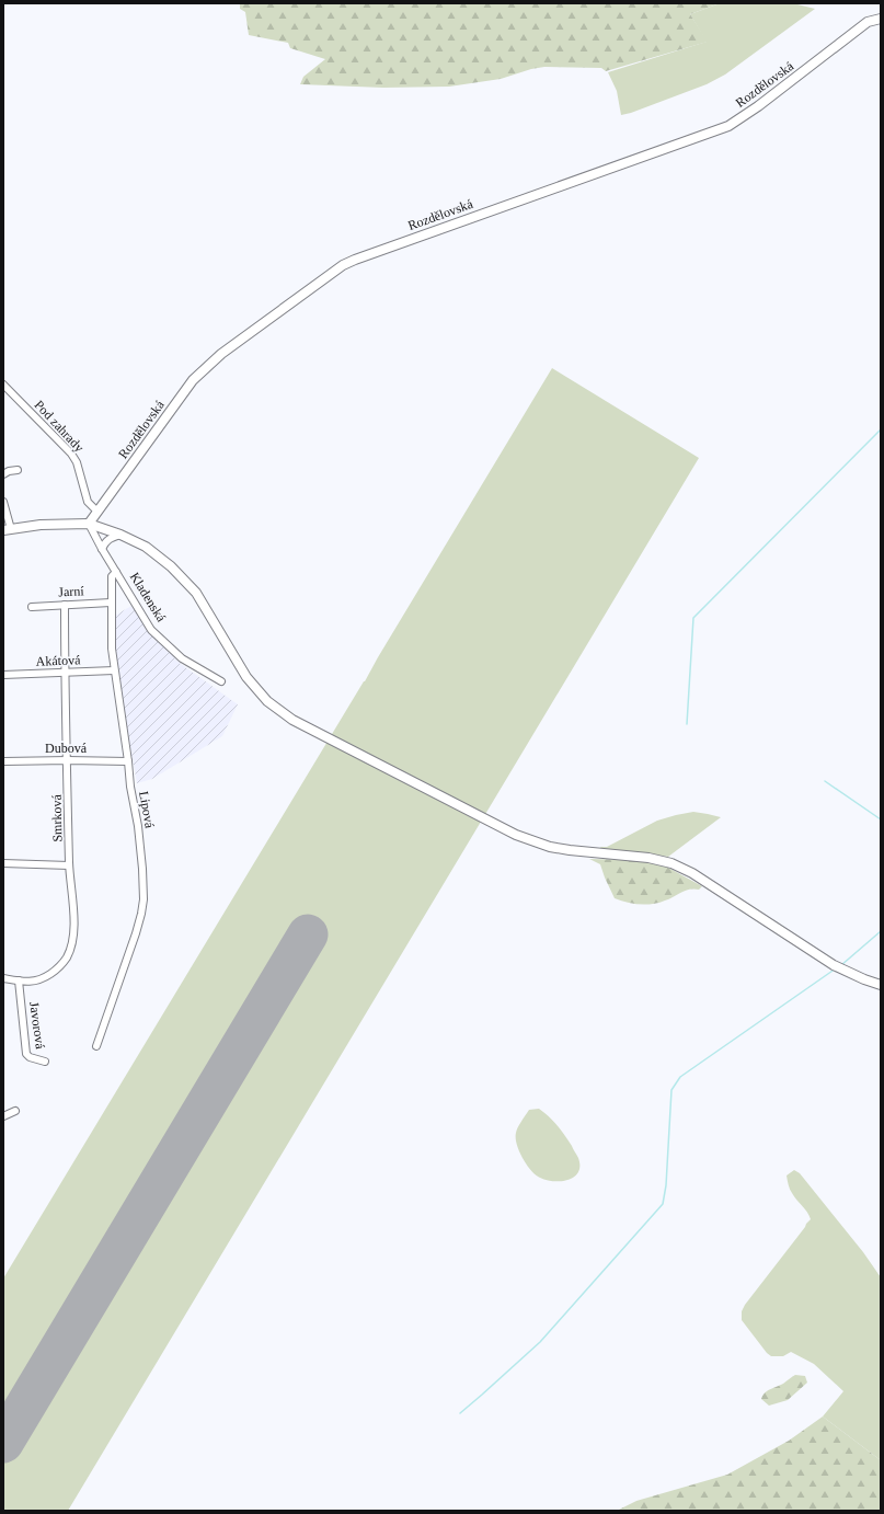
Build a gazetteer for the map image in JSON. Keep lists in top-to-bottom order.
{
  "streets": {
    "street": [
      "Rozdělovská",
      "Pod zahrady",
      "Jarní",
      "Kladenská",
      "Akátová",
      "Dubová",
      "Lipová",
      "Smrková",
      "Javorová"
    ]
  },
  "crossings": [
    ["Rozdělovská", "Pod zahrady"],
    ["Rozdělovská", "Kladenská"],
    ["Jarní", "Lipová"],
    ["Jarní", "Smrková"],
    ["Kladenská", "Lipová"],
    ["Akátová", "Lipová"],
    ["Akátová", "Smrková"],
    ["Dubová", "Lipová"],
    ["Dubová", "Smrková"],
    ["Smrková", "Javorová"]
  ]
}
